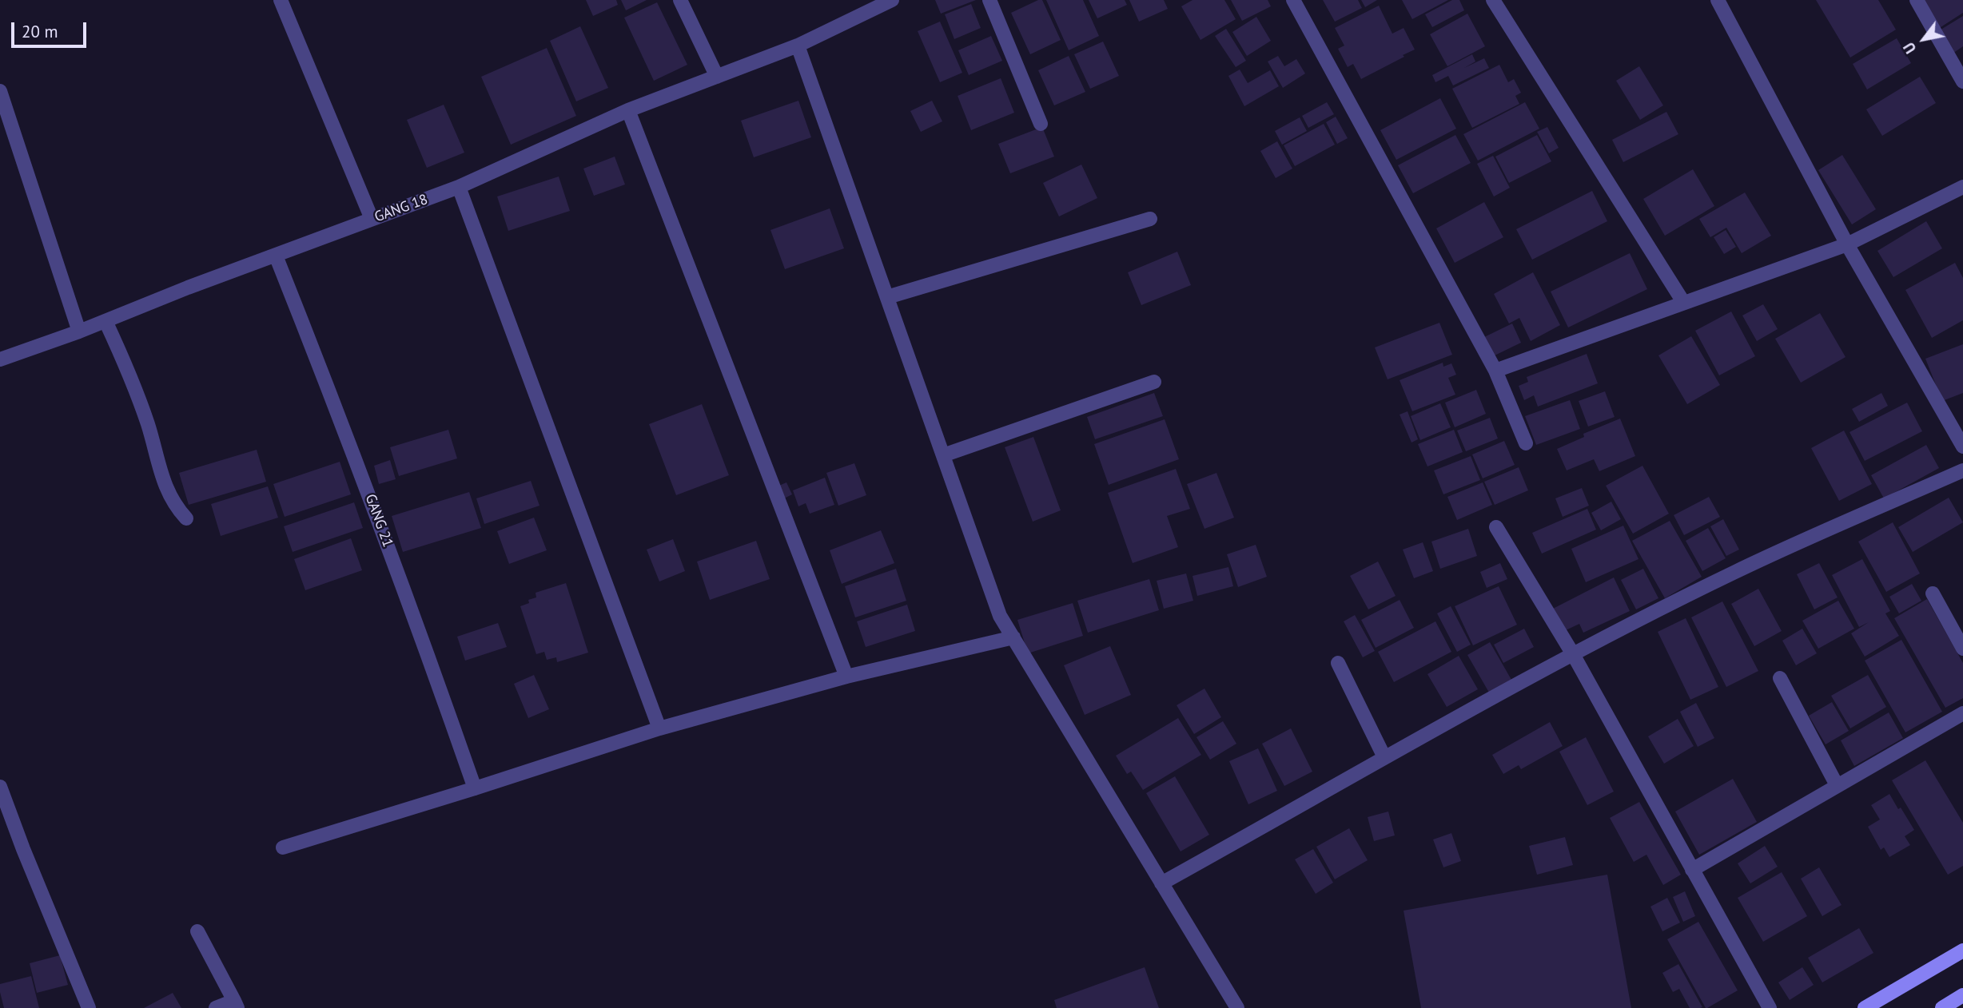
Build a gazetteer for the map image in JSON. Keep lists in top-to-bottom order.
{
  "streets": {
    "street": ["GANG 18", "GANG 21"]
  },
  "crossings": [
    ["GANG 18", "GANG 21"]
  ],
  "scale_bar": "20 m",
  "north": "bottom left"
}
